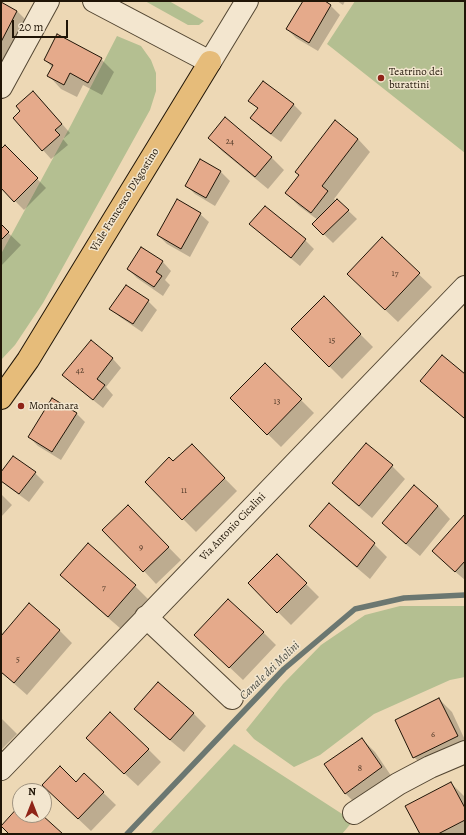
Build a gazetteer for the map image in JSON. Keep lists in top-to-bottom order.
{
  "streets": {
    "main road": ["Viale Francesco D'Agostino"],
    "street": ["Via Antonio Cicalini"]
  },
  "water": ["Canale dei Molini"],
  "places": ["Teatrino dei burattini", "Montanara"],
  "house_numbers": [
    "24",
    "17",
    "15",
    "42",
    "13",
    "11",
    "9",
    "7",
    "5",
    "6",
    "8"
  ],
  "scale_bar": "20 m",
  "north": "top"
}
